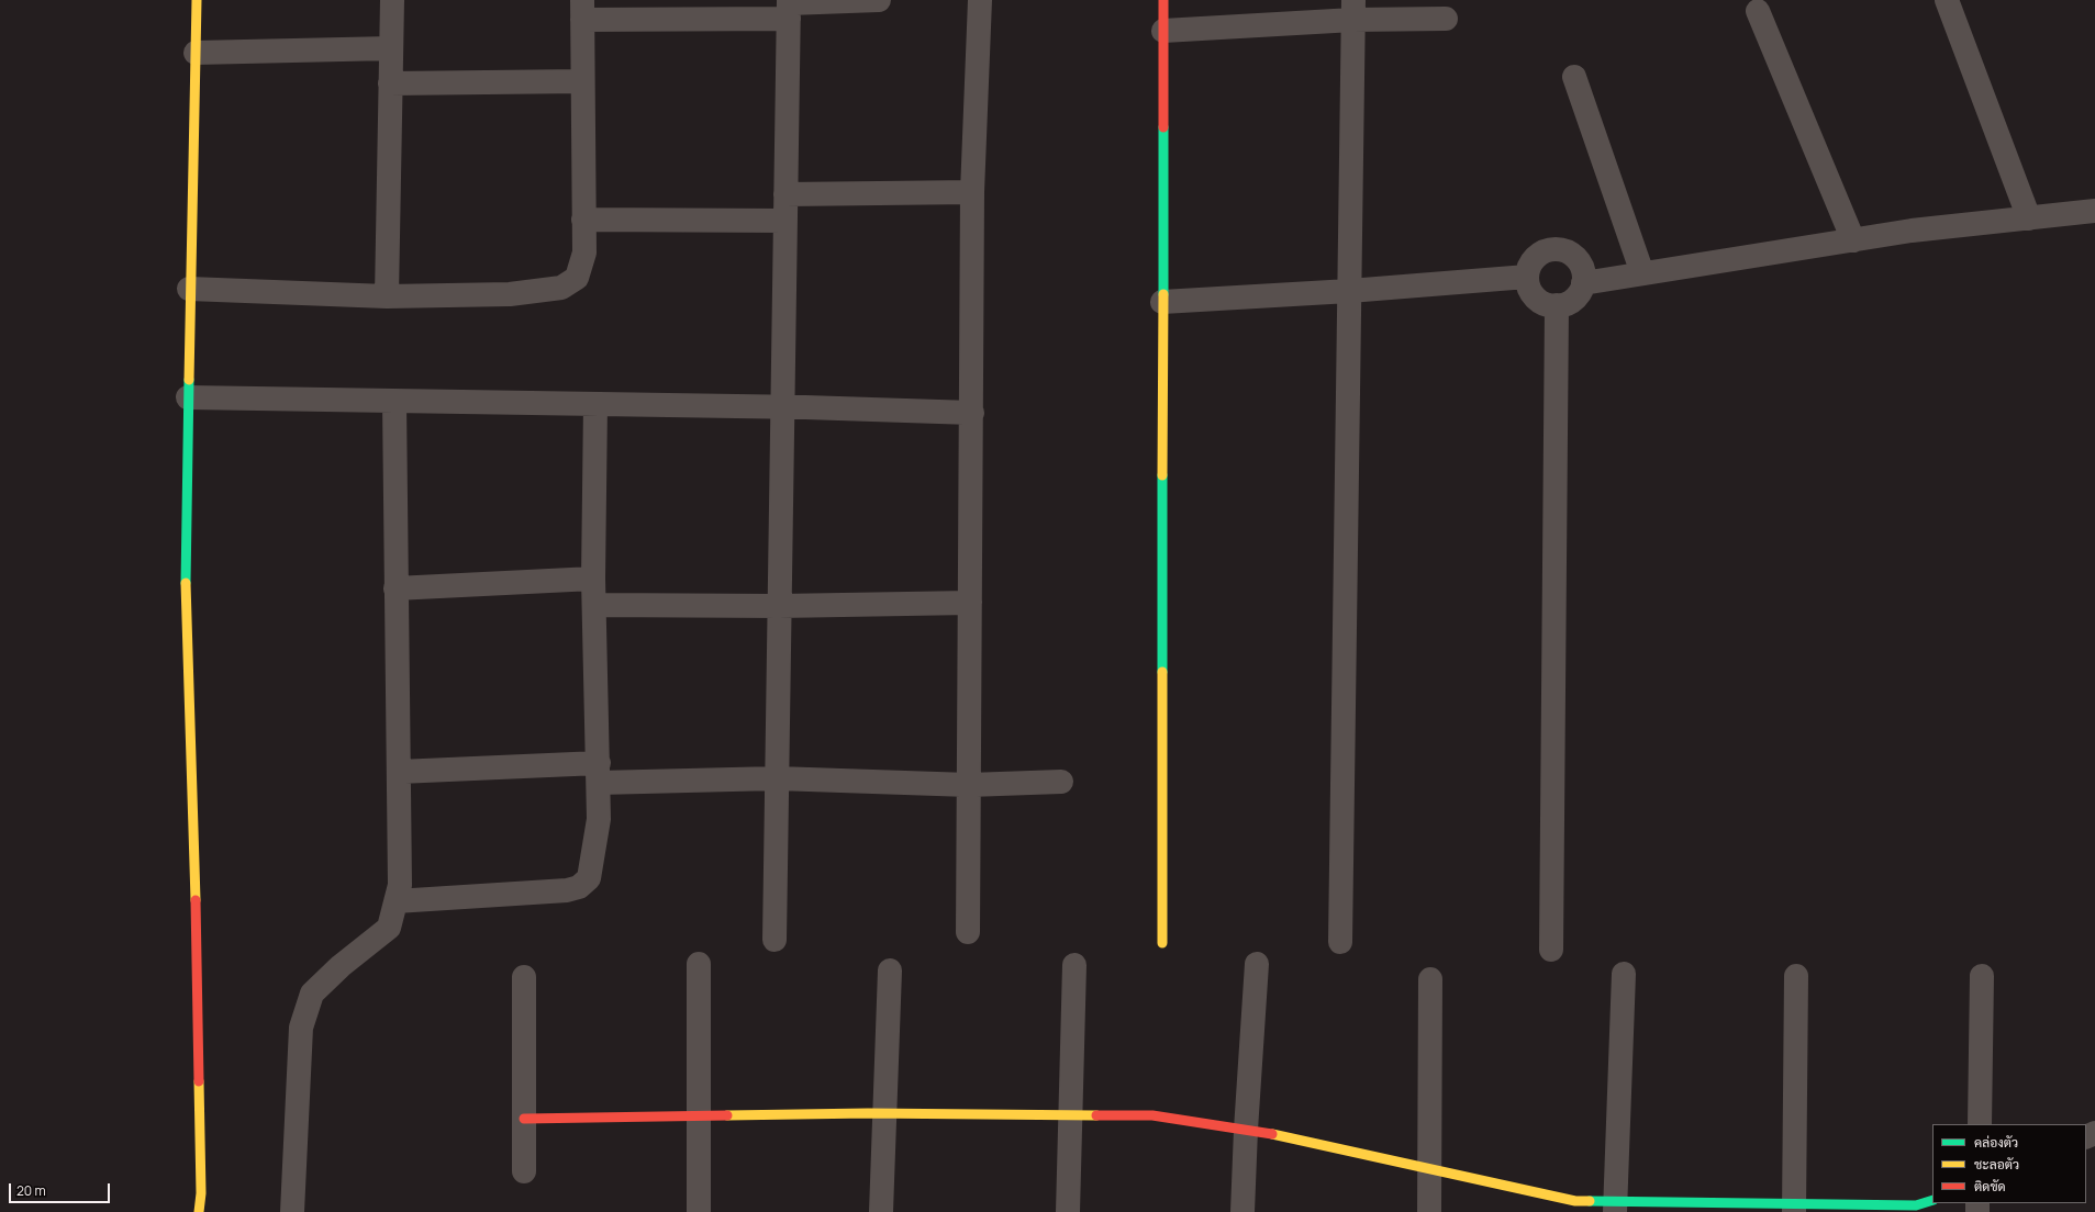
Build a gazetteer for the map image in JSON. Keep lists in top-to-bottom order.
{
  "legend": ["คล่องตัว", "ชะลอตัว", "ติดขัด"],
  "scale_bar": "20 m"
}
